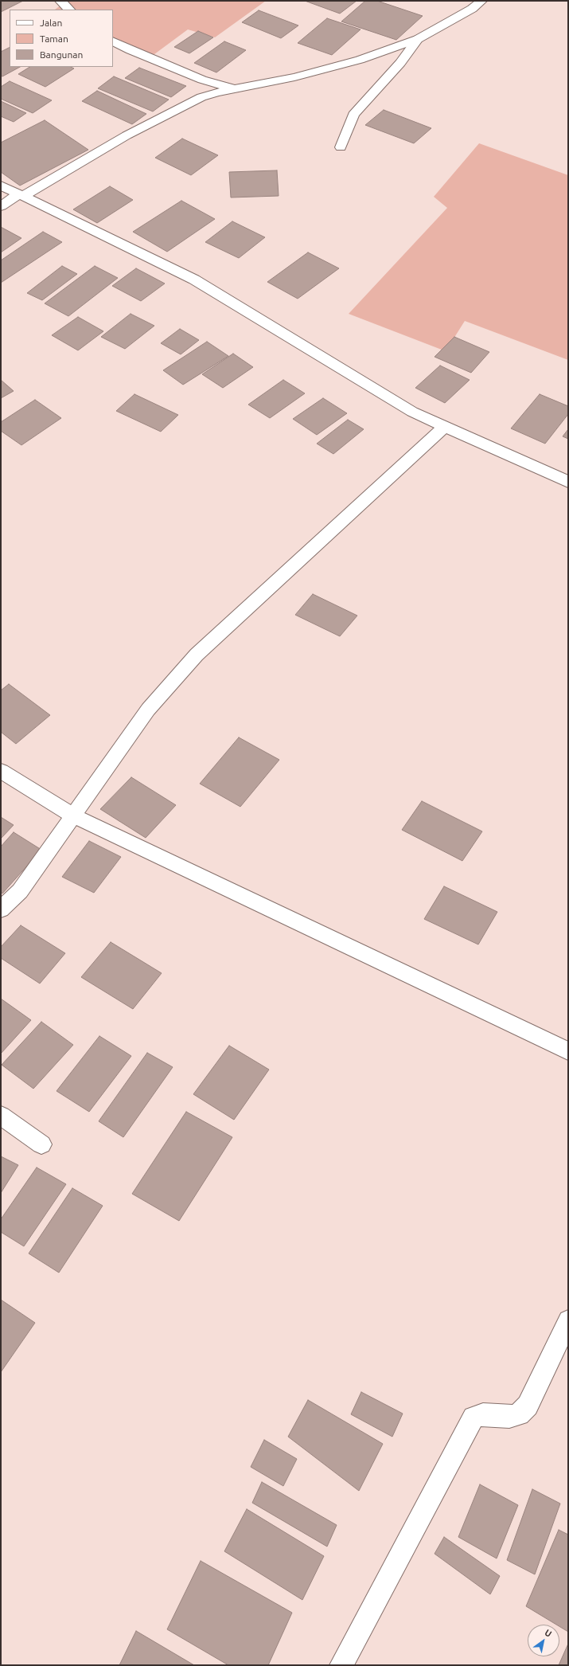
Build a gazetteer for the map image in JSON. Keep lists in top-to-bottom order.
{
  "legend": ["Jalan", "Taman", "Bangunan"],
  "north": "top right"
}
